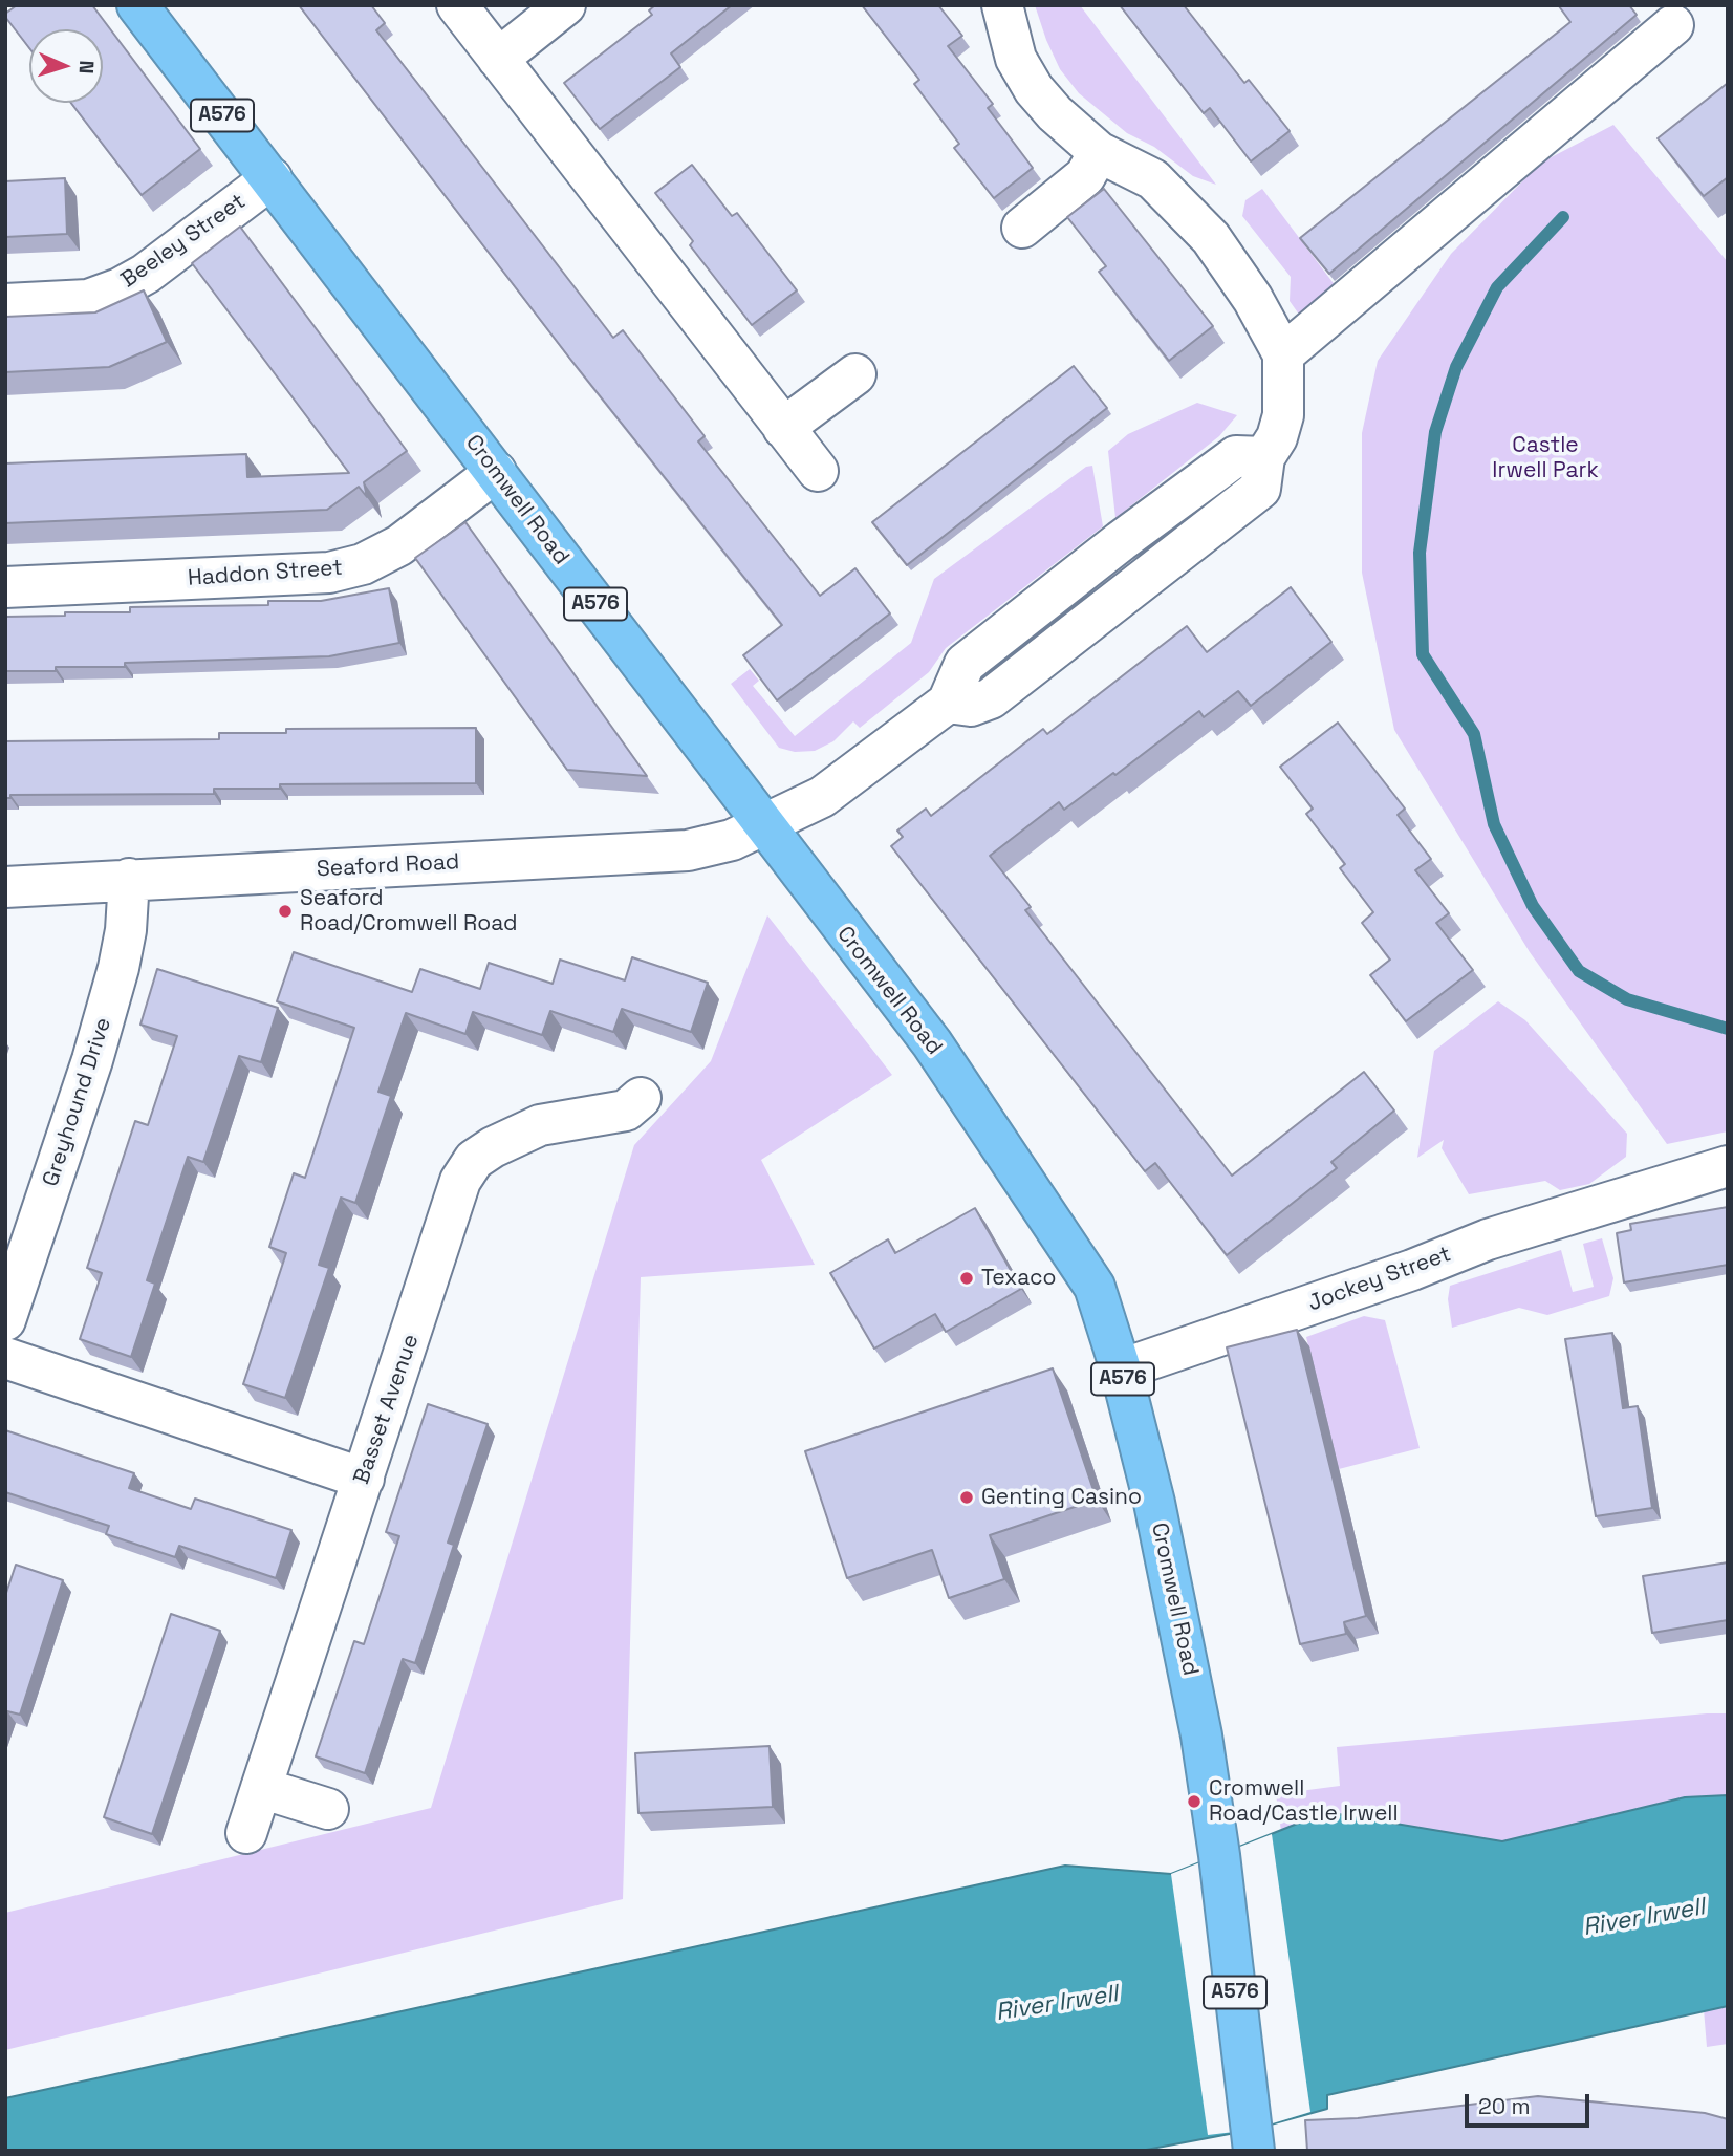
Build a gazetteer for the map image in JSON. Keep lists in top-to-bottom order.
{
  "streets": {
    "highway": ["A576", "Cromwell Road"],
    "street": [
      "Beeley Street",
      "Haddon Street",
      "Seaford Road",
      "Greyhound Drive",
      "Jockey Street",
      "Basset Avenue"
    ]
  },
  "crossings": [
    ["Beeley Street", "Cromwell Road"],
    ["Cromwell Road", "Haddon Street"],
    ["Cromwell Road", "Seaford Road"],
    ["Cromwell Road", "Jockey Street"],
    ["Seaford Road", "Greyhound Drive"]
  ],
  "water": ["River Irwell"],
  "parks": ["Castle Irwell Park"],
  "places": [
    "Seaford Road/Cromwell Road",
    "Texaco",
    "Genting Casino",
    "Cromwell Road/Castle Irwell"
  ],
  "scale_bar": "20 m",
  "north": "right"
}
